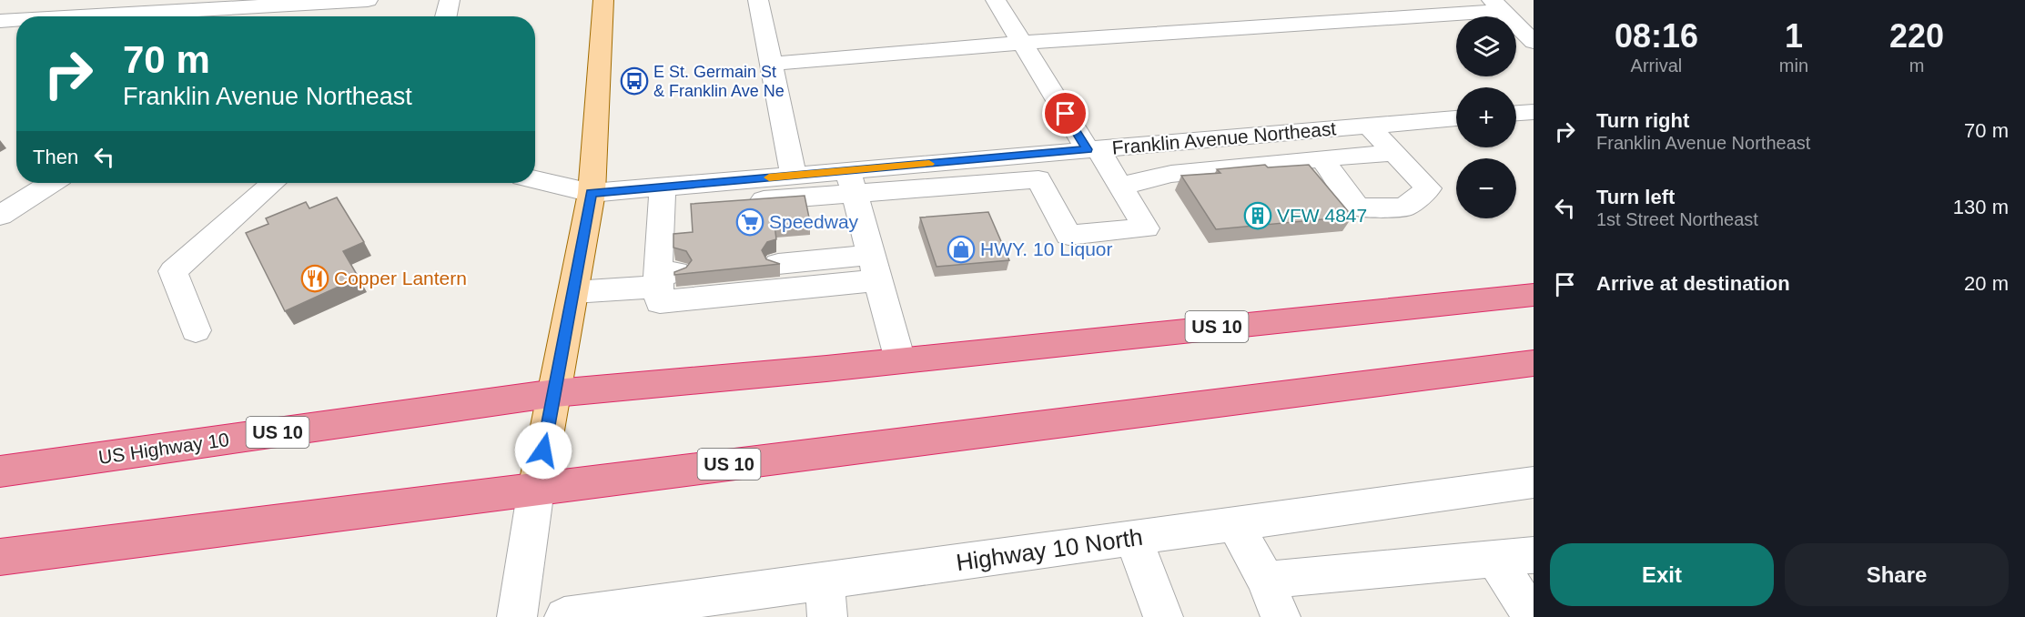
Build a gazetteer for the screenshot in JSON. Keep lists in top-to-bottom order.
{
  "streets": {
    "highway": ["US 10", "US Highway 10"],
    "street": ["Franklin Avenue Northeast", "Highway 10 North"]
  },
  "crossings": [
    ["US 10", "US Highway 10"]
  ],
  "places": {
    "bus stop": ["E St. Germain St & Franklin Ave Ne"],
    "building": ["VFW 4847"],
    "supermarket": ["Speedway"],
    "shop": ["HWY. 10 Liquor"],
    "restaurant": ["Copper Lantern"]
  },
  "page": {
    "eta": [
      "08:16",
      "Arrival",
      "1",
      "min",
      "220",
      "m"
    ],
    "map_buttons": ["+", "−"],
    "turn": ["70 m", "Franklin Avenue Northeast"],
    "list": [
      {
        "name": "Turn right",
        "note": "Franklin Avenue Northeast",
        "value": "70 m"
      },
      {
        "name": "Turn left",
        "note": "1st Street Northeast",
        "value": "130 m"
      },
      {
        "name": "Arrive at destination",
        "value": "20 m"
      }
    ],
    "then": "Then",
    "buttons": ["Exit", "Share"]
  }
}
